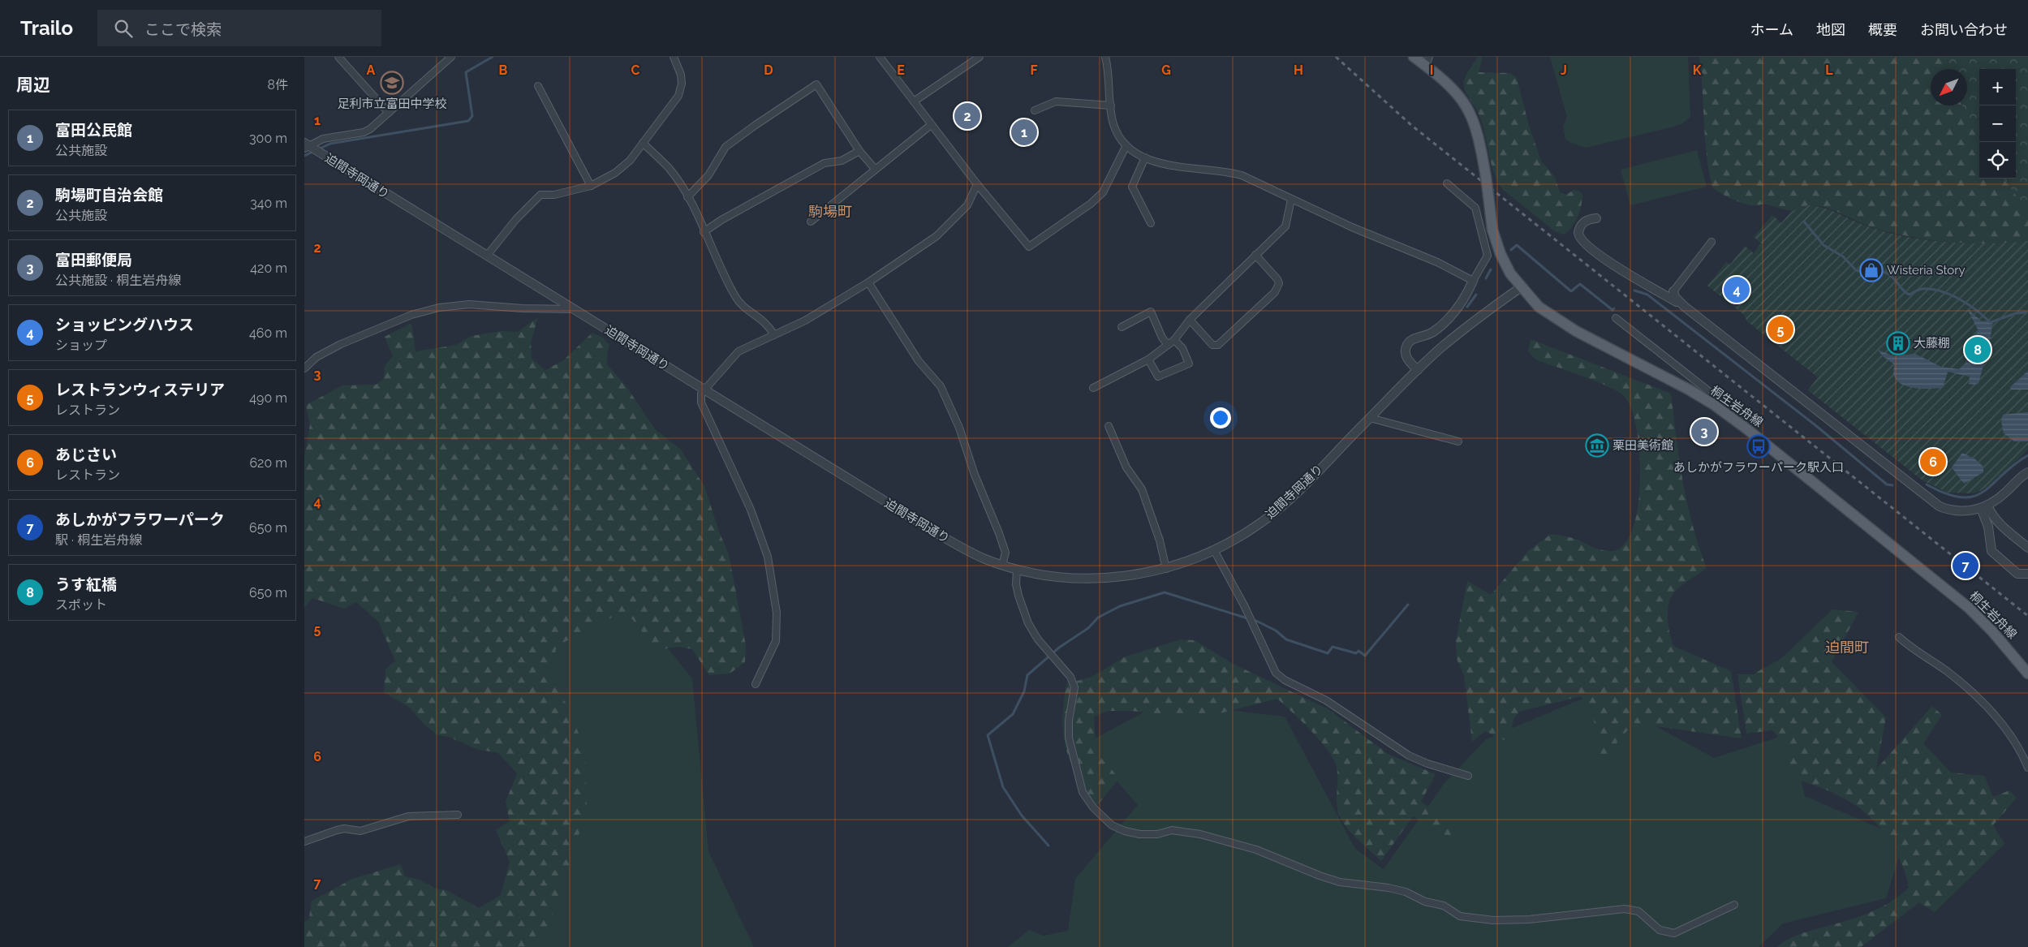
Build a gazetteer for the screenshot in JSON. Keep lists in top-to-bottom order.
{
  "streets": {
    "main road": ["桐生岩舟線"],
    "street": ["迫間寺岡通り"]
  },
  "crossings": [
    ["迫間寺岡通り", "桐生岩舟線"]
  ],
  "districts": ["駒場町", "迫間町"],
  "places": {
    "school or university": ["足利市立富田中学校"],
    "shop": ["Wisteria Story"],
    "building": ["大藤棚"],
    "museum": ["栗田美術館"],
    "bus stop": ["あしかがフラワーパーク駅入口"]
  },
  "north": "bottom left",
  "page": {
    "header": "Trailo",
    "search": "ここで検索",
    "nav": [
      "ホーム",
      "地図",
      "概要",
      "お問い合わせ"
    ],
    "heading": ["周辺", "8件"],
    "map_buttons": ["+", "−"],
    "pins": [
      "2",
      "1",
      "4",
      "5",
      "8",
      "3",
      "6",
      "7"
    ],
    "list": [
      {
        "mark": "1",
        "name": "富田公民館",
        "note": "公共施設",
        "value": "300 m"
      },
      {
        "mark": "2",
        "name": "駒場町自治会館",
        "note": "公共施設",
        "value": "340 m"
      },
      {
        "mark": "3",
        "name": "富田郵便局",
        "note": "公共施設 · 桐生岩舟線",
        "value": "420 m"
      },
      {
        "mark": "4",
        "name": "ショッピングハウス",
        "note": "ショップ",
        "value": "460 m"
      },
      {
        "mark": "5",
        "name": "レストランウィステリア",
        "note": "レストラン",
        "value": "490 m"
      },
      {
        "mark": "6",
        "name": "あじさい",
        "note": "レストラン",
        "value": "620 m"
      },
      {
        "mark": "7",
        "name": "あしかがフラワーパーク",
        "note": "駅 · 桐生岩舟線",
        "value": "650 m"
      },
      {
        "mark": "8",
        "name": "うす紅橋",
        "note": "スポット",
        "value": "650 m"
      }
    ]
  },
  "grid": {
    "columns": [
      "A",
      "B",
      "C",
      "D",
      "E",
      "F",
      "G",
      "H",
      "I",
      "J",
      "K",
      "L"
    ],
    "rows": [
      "1",
      "2",
      "3",
      "4",
      "5",
      "6",
      "7"
    ]
  }
}
